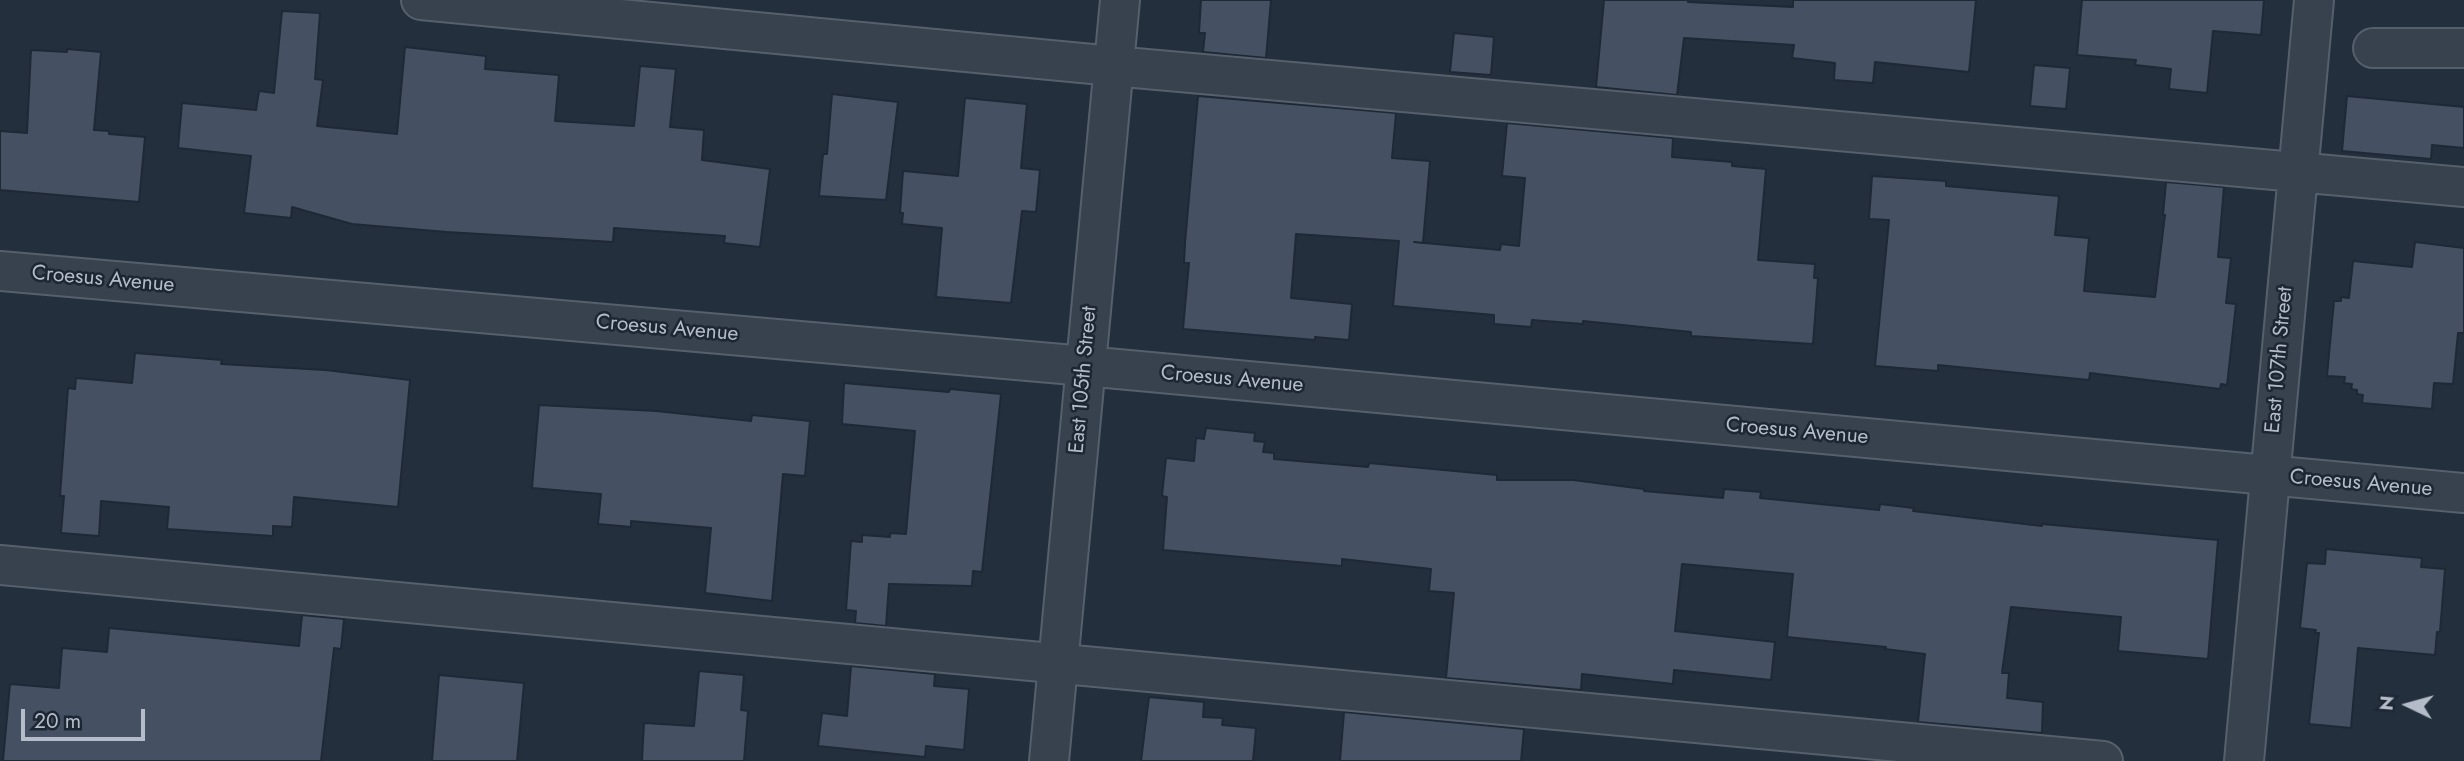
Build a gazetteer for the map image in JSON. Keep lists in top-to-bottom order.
{
  "streets": {
    "street": ["Croesus Avenue", "East 107th Street", "East 105th Street"]
  },
  "crossings": [
    ["Croesus Avenue", "East 107th Street"],
    ["Croesus Avenue", "East 105th Street"]
  ],
  "scale_bar": "20 m",
  "north": "left"
}
